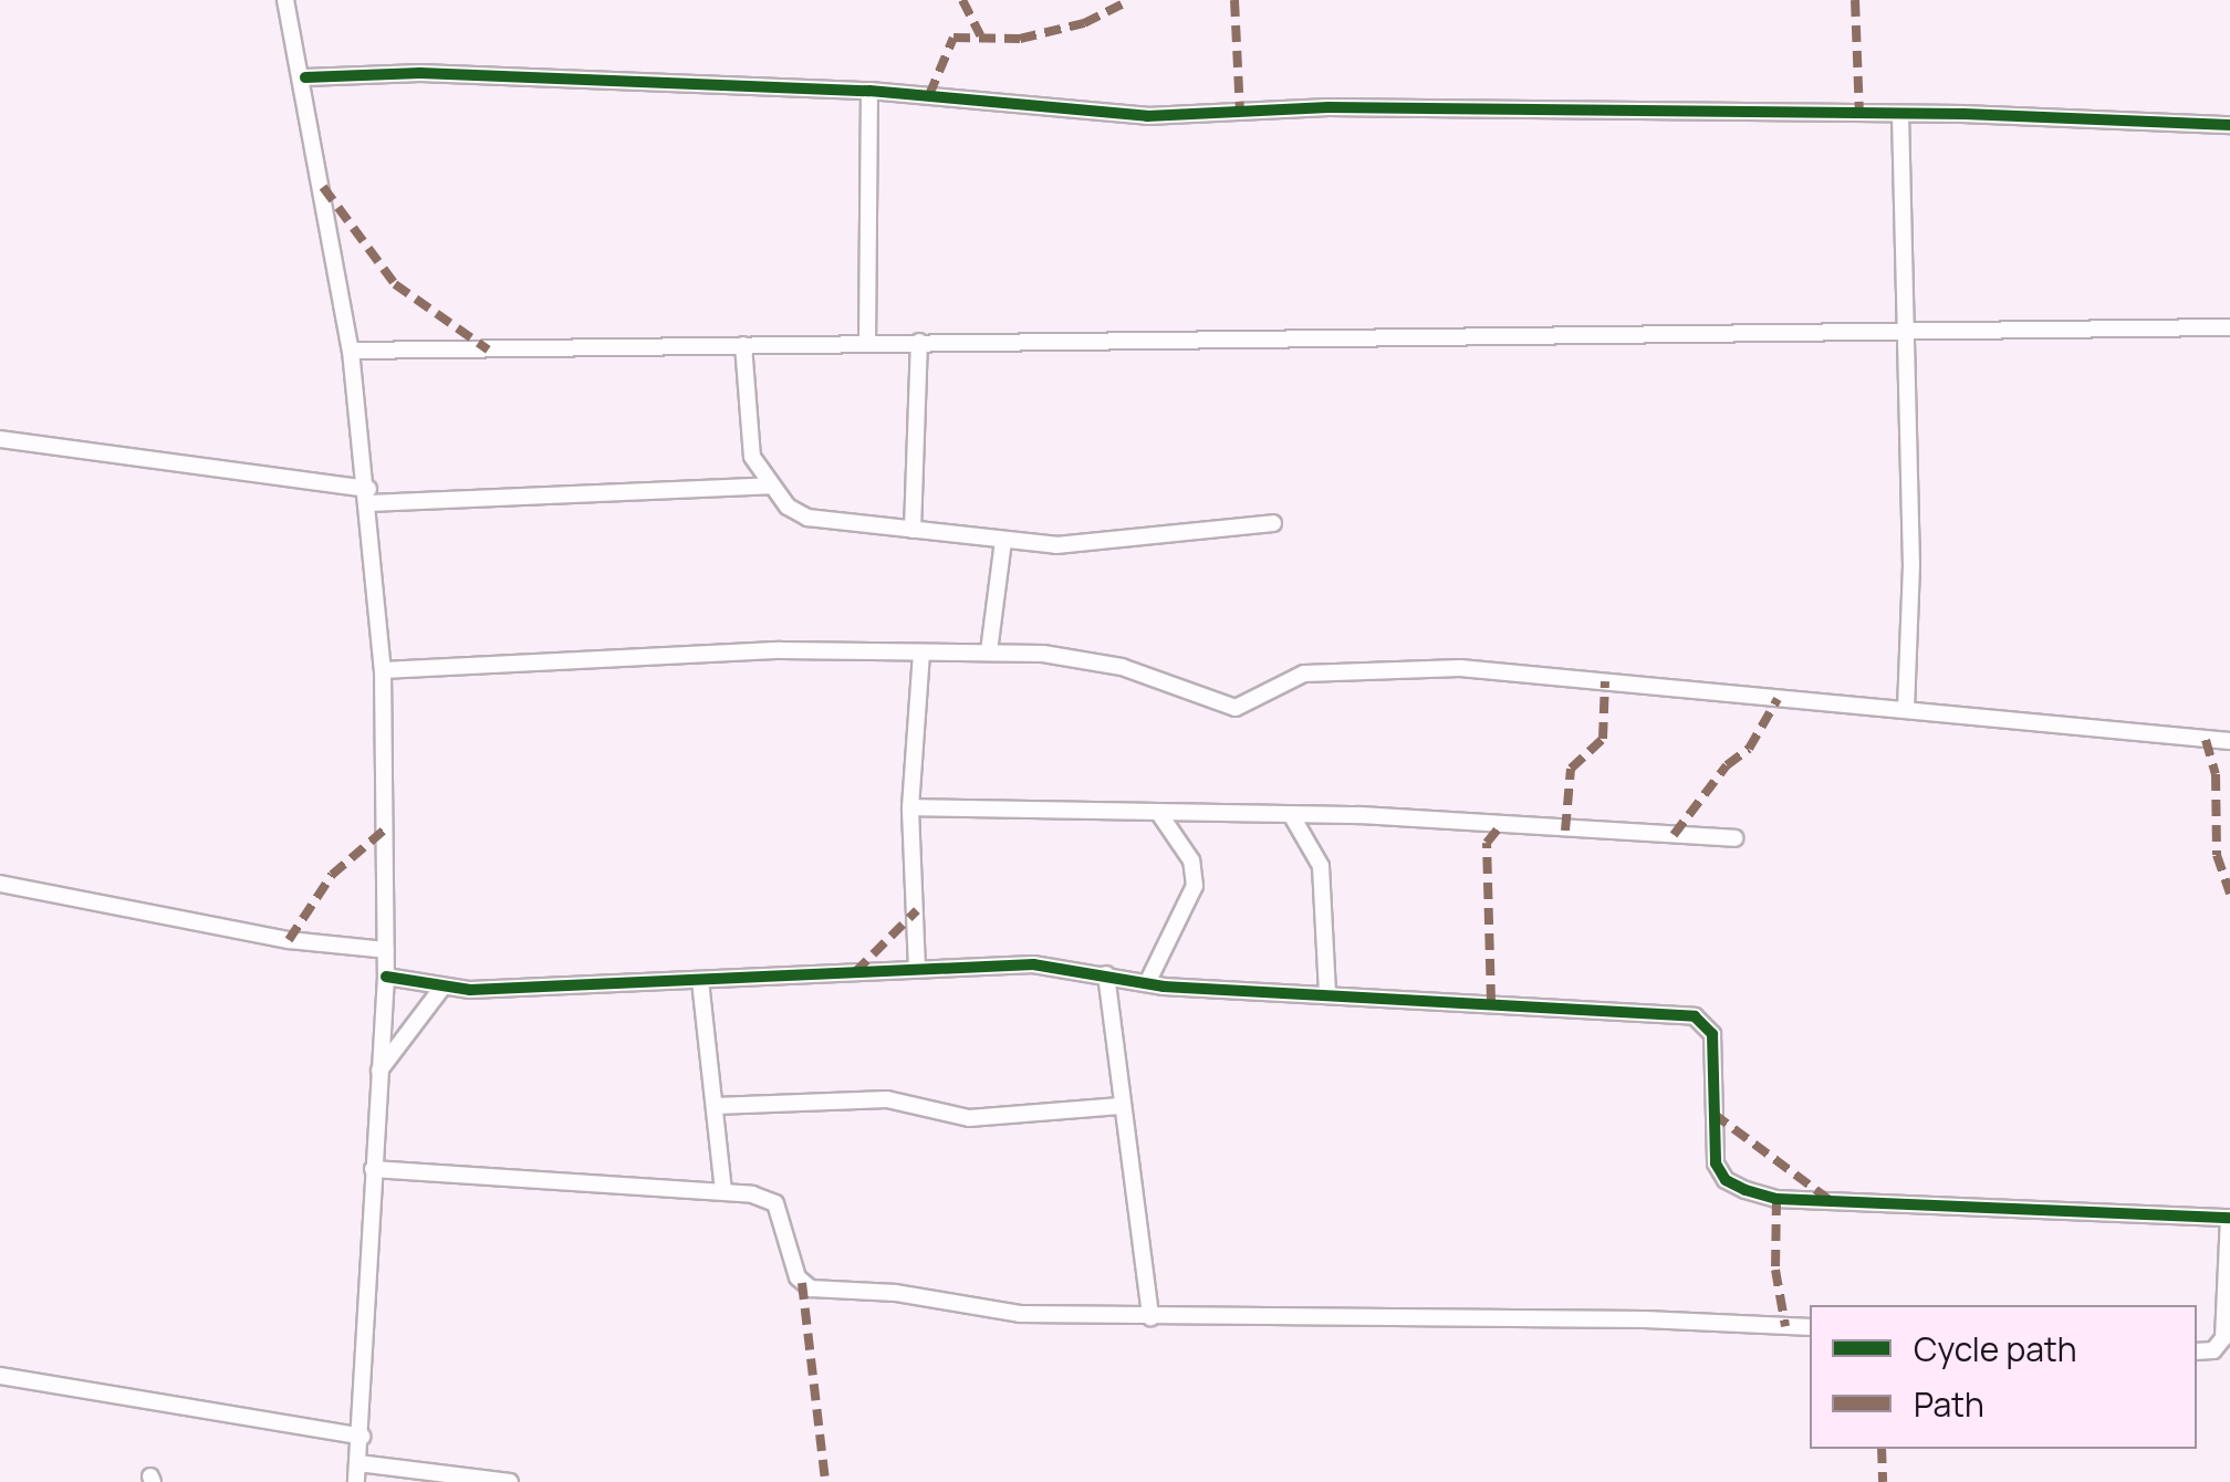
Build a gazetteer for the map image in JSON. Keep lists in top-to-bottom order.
{
  "legend": ["Cycle path", "Path"]
}
